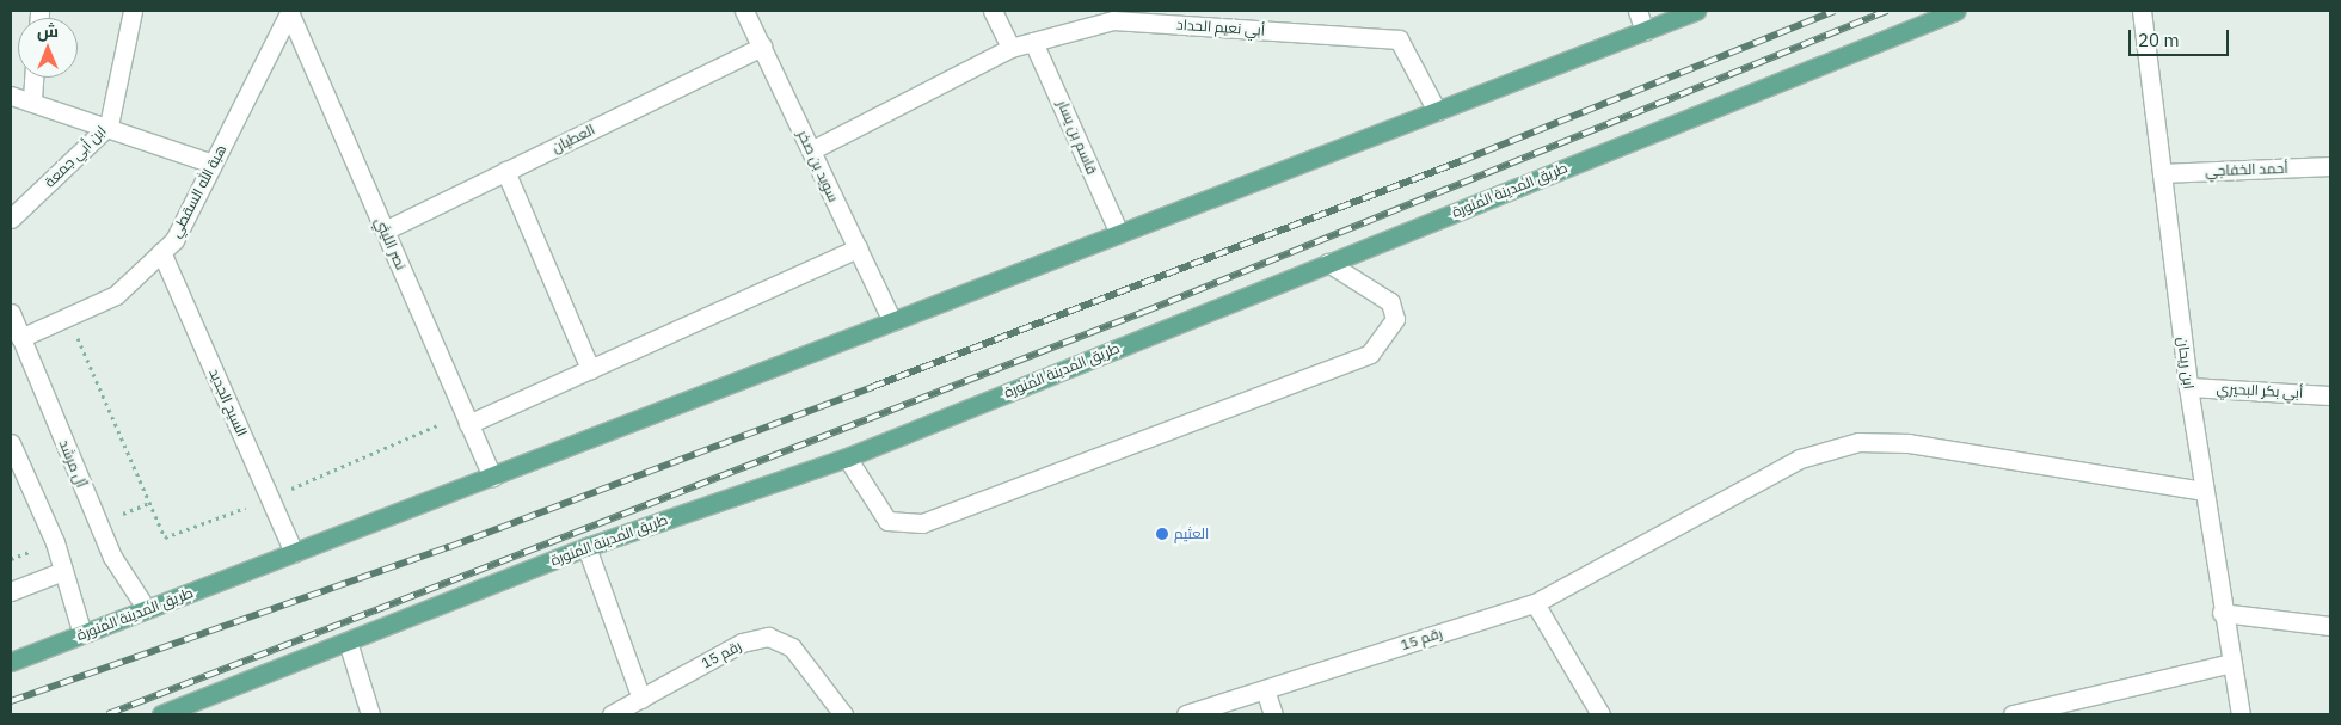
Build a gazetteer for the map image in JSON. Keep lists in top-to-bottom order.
{
  "streets": {
    "main road": ["طريق المدينة المنورة"],
    "street": [
      "أبي نعيم الحداد",
      "قاسم بن يسار",
      "العطيان",
      "ابن أبي جمعة",
      "سويد بن صخر",
      "أحمد الخفاجي",
      "هبة الله السقطي",
      "نصر الليثي",
      "ابن ريحان",
      "أبي بكر البحيري",
      "السيح الجديد",
      "آل مرشد",
      "رقم 15"
    ]
  },
  "crossings": [
    ["أبي نعيم الحداد", "قاسم بن يسار"],
    ["أبي نعيم الحداد", "سويد بن صخر"],
    ["أبي نعيم الحداد", "طريق المدينة المنورة"],
    ["قاسم بن يسار", "طريق المدينة المنورة"],
    ["العطيان", "سويد بن صخر"],
    ["العطيان", "نصر الليثي"],
    ["سويد بن صخر", "طريق المدينة المنورة"],
    ["أحمد الخفاجي", "ابن ريحان"],
    ["طريق المدينة المنورة", "نصر الليثي"],
    ["طريق المدينة المنورة", "السيح الجديد"],
    ["طريق المدينة المنورة", "آل مرشد"],
    ["هبة الله السقطي", "نصر الليثي"],
    ["هبة الله السقطي", "السيح الجديد"],
    ["هبة الله السقطي", "آل مرشد"],
    ["ابن ريحان", "أبي بكر البحيري"],
    ["ابن ريحان", "رقم 15"]
  ],
  "places": ["العثيم"],
  "scale_bar": "20 m",
  "north": "top"
}
